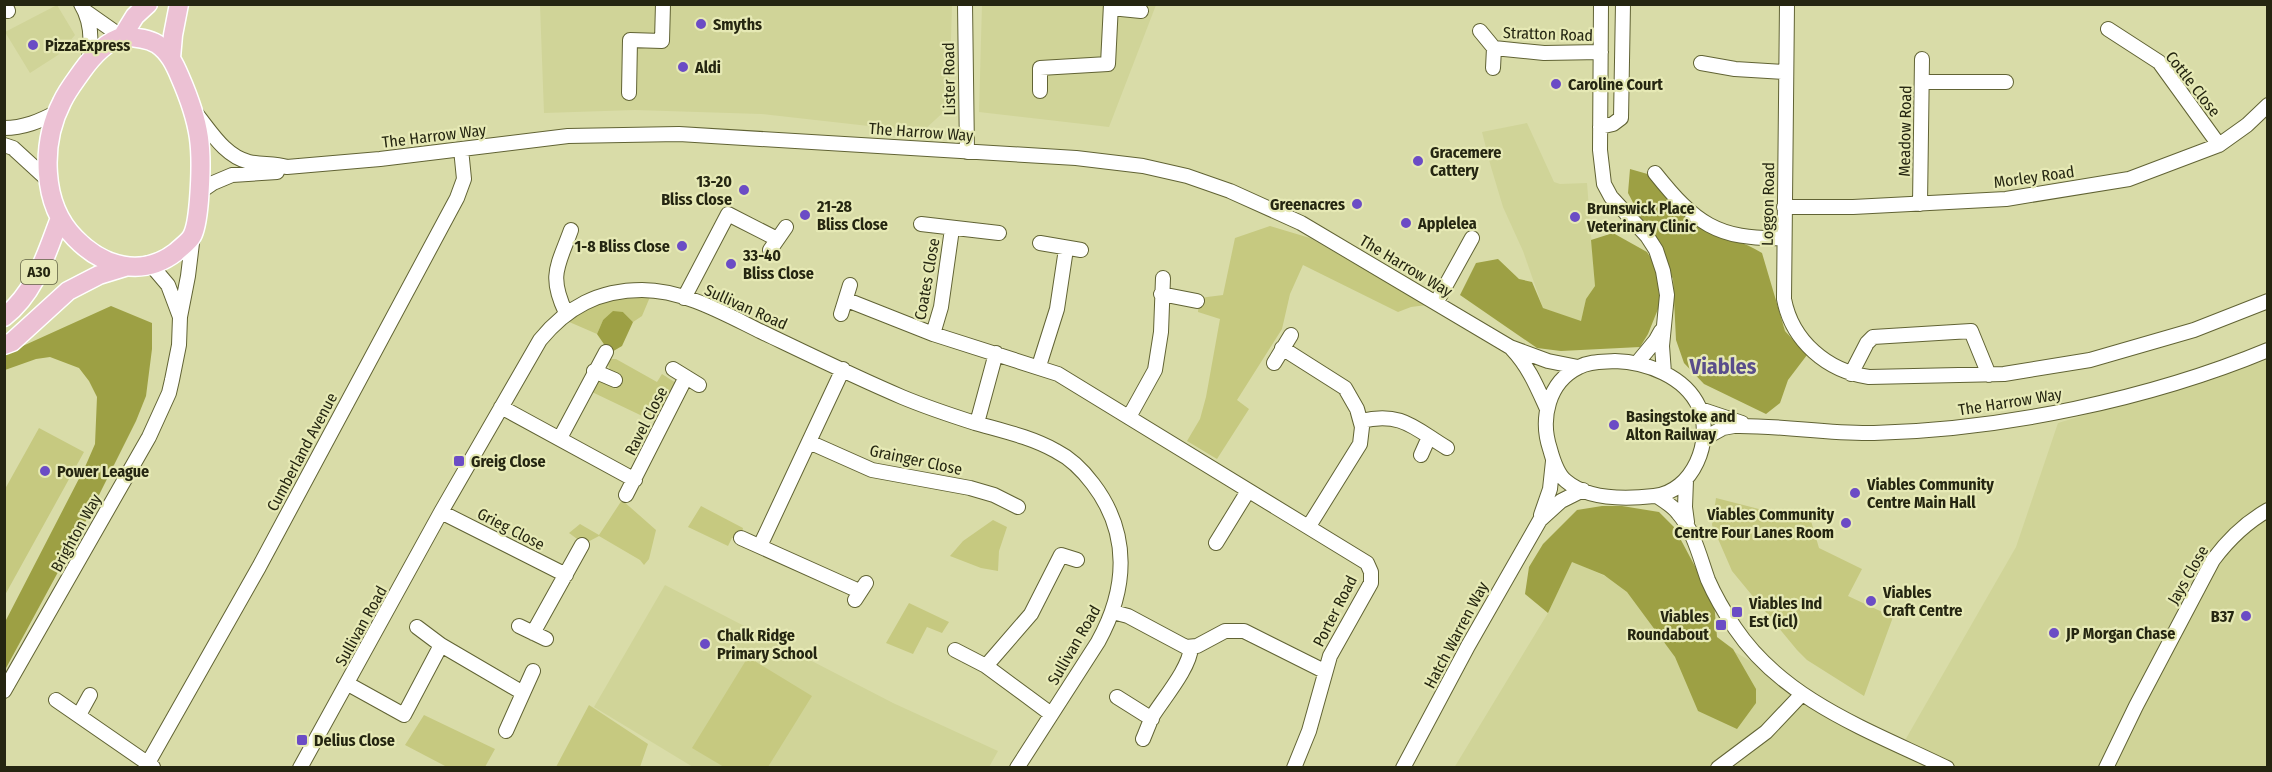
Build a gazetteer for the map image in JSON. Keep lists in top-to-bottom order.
{
  "streets": {
    "main road": ["A30"],
    "street": [
      "Stratton Road",
      "Lister Road",
      "Cottle Close",
      "Meadow Road",
      "The Harrow Way",
      "Morley Road",
      "Loggon Road",
      "Coates Close",
      "Sullivan Road",
      "Ravel Close",
      "Cumberland Avenue",
      "Grainger Close",
      "Grieg Close",
      "Brighton Way",
      "Jays Close",
      "Porter Road",
      "Hatch Warren Way"
    ]
  },
  "crossings": [
    ["Lister Road", "The Harrow Way"],
    ["Cottle Close", "Morley Road"],
    ["Meadow Road", "Morley Road"],
    ["The Harrow Way", "A30"],
    ["The Harrow Way", "Cumberland Avenue"],
    ["The Harrow Way", "Brighton Way"],
    ["The Harrow Way", "Hatch Warren Way"],
    ["Morley Road", "Loggon Road"],
    ["A30", "Brighton Way"],
    ["Coates Close", "Porter Road"],
    ["Sullivan Road", "Ravel Close"],
    ["Sullivan Road", "Grieg Close"]
  ],
  "districts": ["Viables"],
  "places": {
    "other": [
      "Smyths",
      "PizzaExpress",
      "Aldi",
      "Caroline Court",
      "Gracemere Cattery",
      "13-20 Bliss Close",
      "Greenacres",
      "21-28 Bliss Close",
      "Brunswick Place Veterinary Clinic",
      "Applelea",
      "1-8 Bliss Close",
      "33-40 Bliss Close",
      "Basingstoke and Alton Railway",
      "Power League",
      "Viables Community Centre Main Hall",
      "Viables Community Centre Four Lanes Room",
      "Viables Craft Centre",
      "B37",
      "JP Morgan Chase",
      "Chalk Ridge Primary School"
    ],
    "transit": [
      "Greig Close",
      "Viables Ind Est (icl)",
      "Viables Roundabout",
      "Delius Close"
    ]
  }
}
